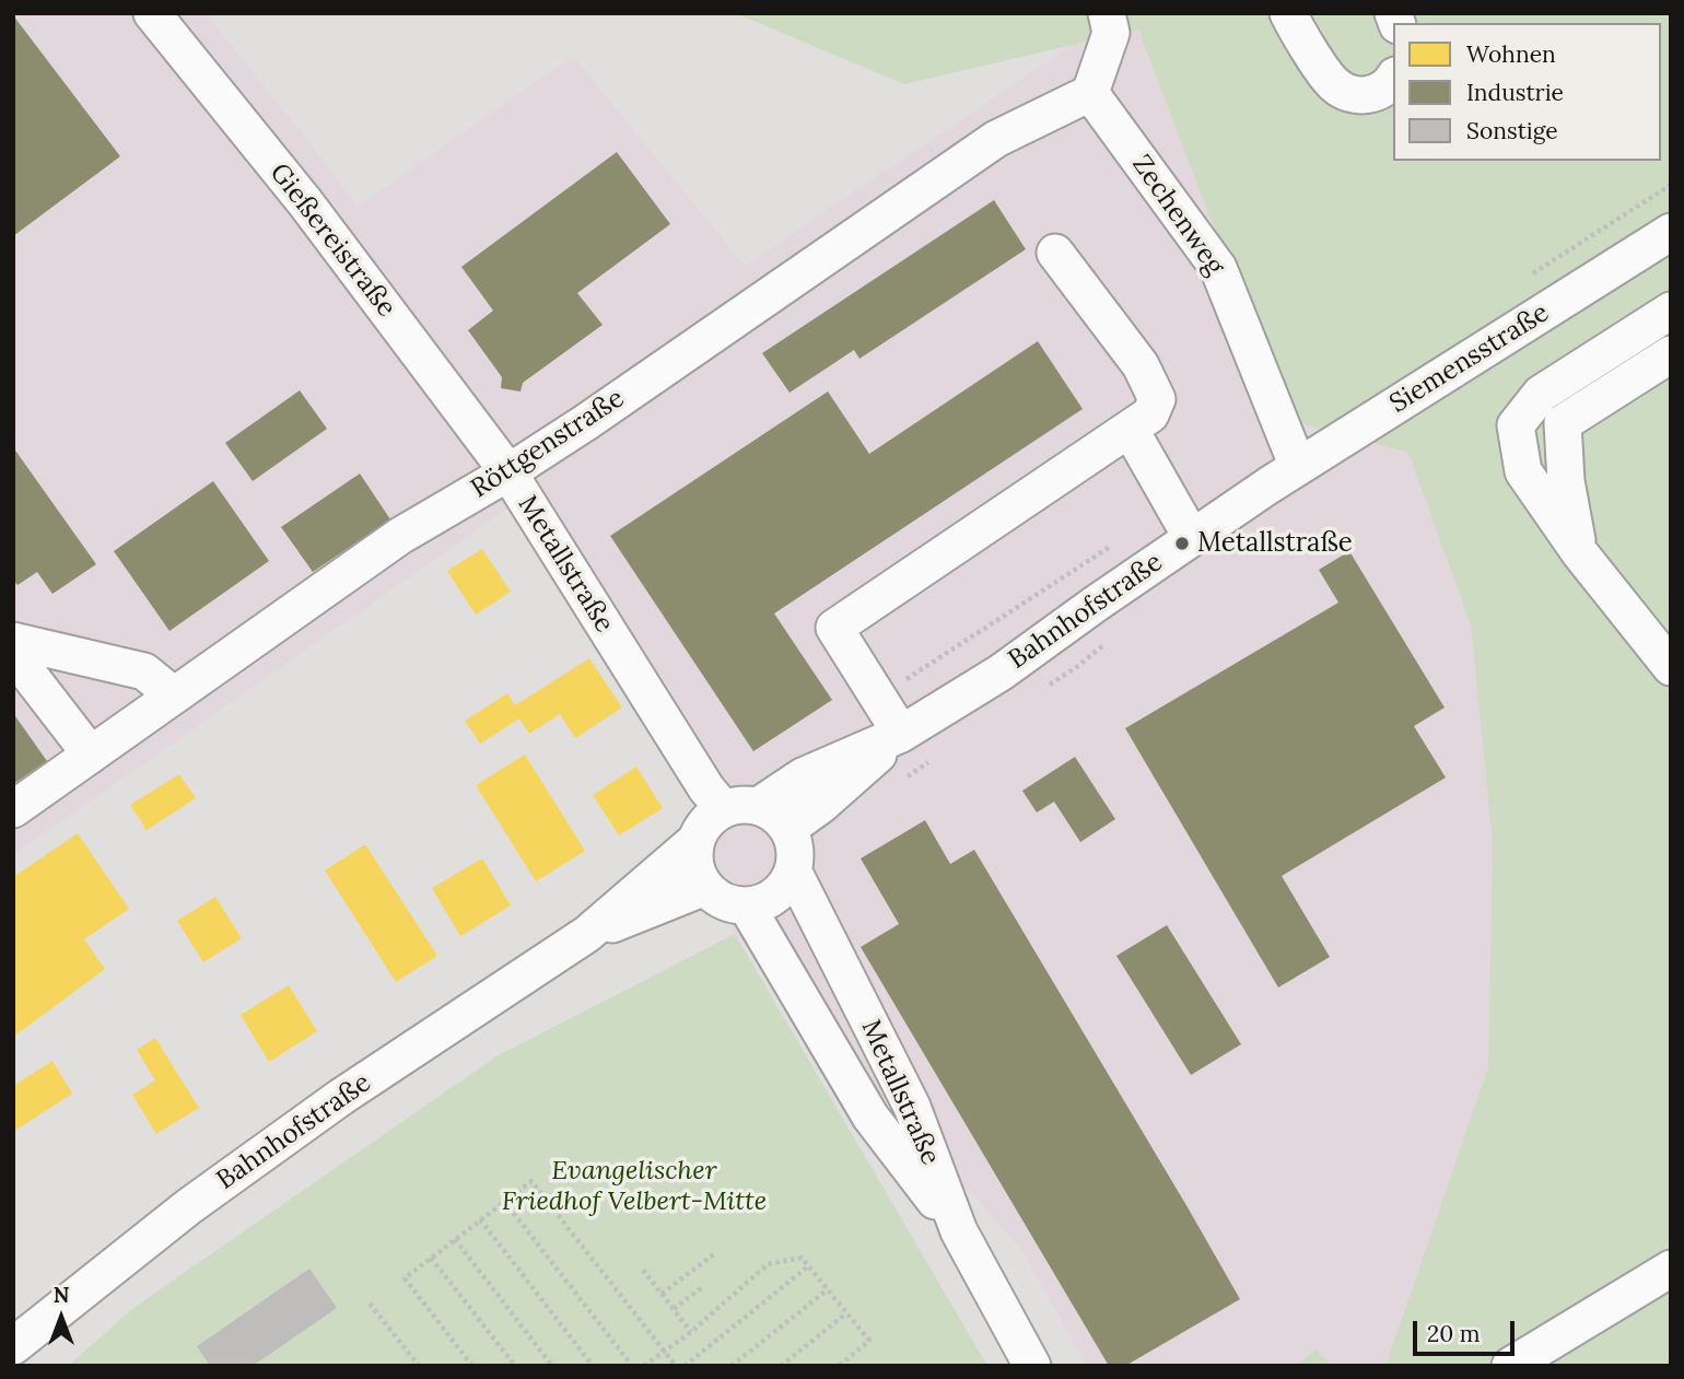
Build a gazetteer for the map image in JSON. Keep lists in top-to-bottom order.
{
  "streets": {
    "street": [
      "Zechenweg",
      "Gießereistraße",
      "Siemensstraße",
      "Röttgenstraße",
      "Metallstraße",
      "Bahnhofstraße"
    ]
  },
  "crossings": [
    ["Zechenweg", "Siemensstraße"],
    ["Zechenweg", "Röttgenstraße"],
    ["Zechenweg", "Bahnhofstraße"],
    ["Gießereistraße", "Röttgenstraße"],
    ["Gießereistraße", "Metallstraße"],
    ["Siemensstraße", "Bahnhofstraße"],
    ["Röttgenstraße", "Metallstraße"],
    ["Metallstraße", "Bahnhofstraße"]
  ],
  "parks": ["Evangelischer Friedhof Velbert-Mitte"],
  "places": ["Metallstraße"],
  "legend": ["Wohnen", "Industrie", "Sonstige"],
  "scale_bar": "20 m",
  "north": "top"
}
